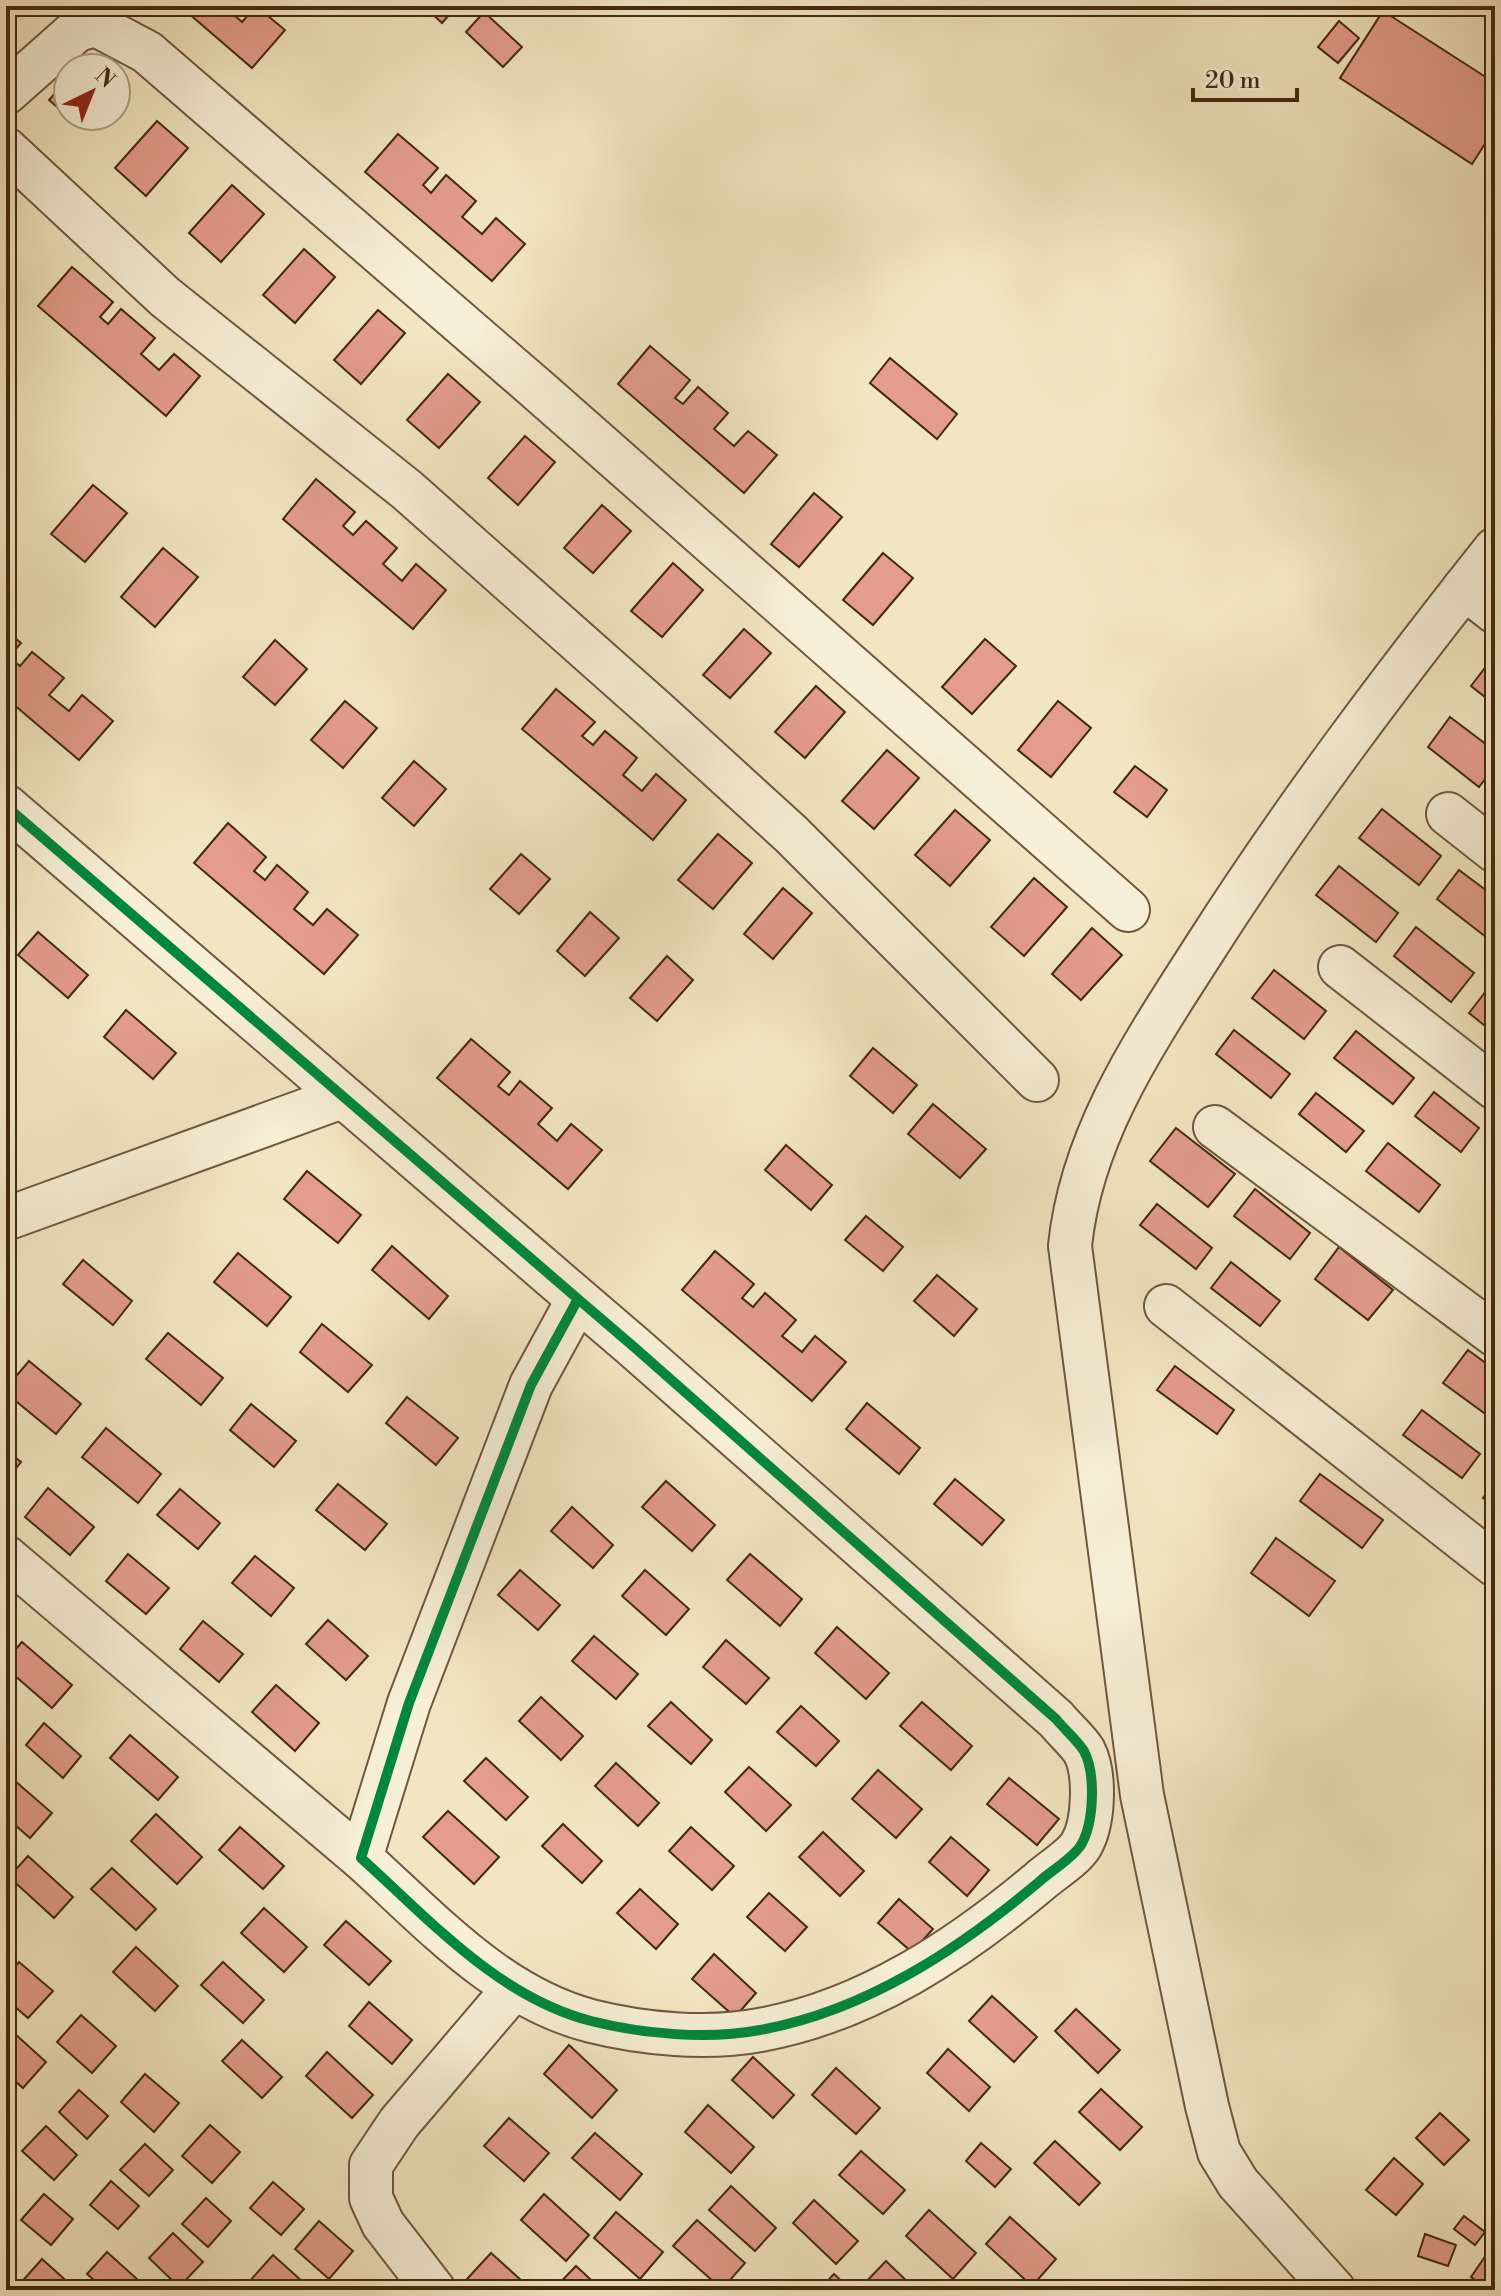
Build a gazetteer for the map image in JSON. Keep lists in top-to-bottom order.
{
  "scale_bar": "20 m",
  "north": "top right"
}
